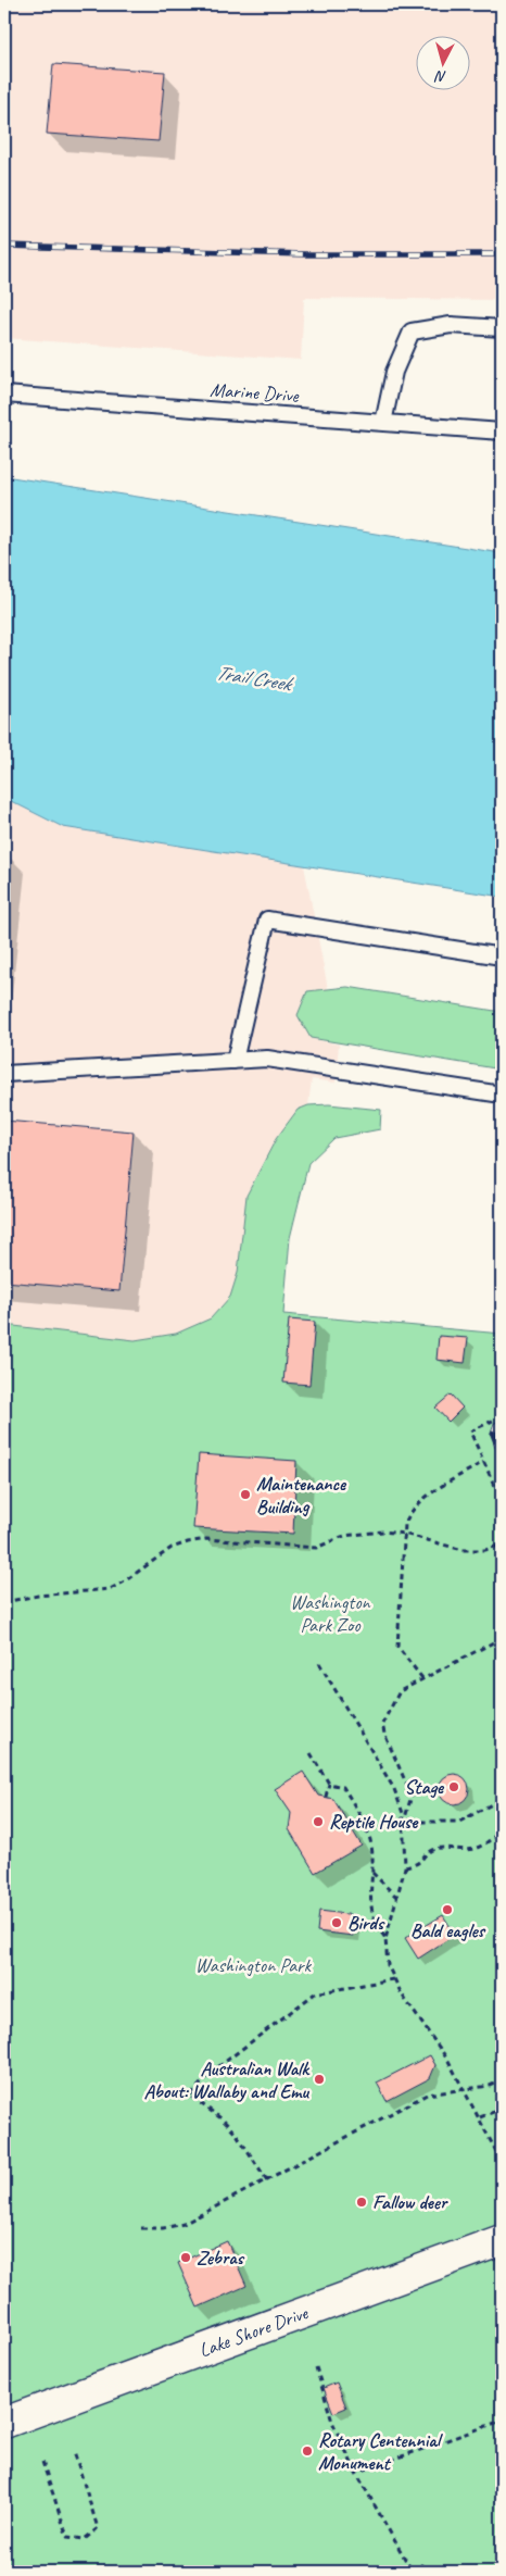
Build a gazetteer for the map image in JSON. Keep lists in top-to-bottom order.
{
  "streets": {
    "street": ["Lake Shore Drive"],
    "lane": ["Marine Drive"]
  },
  "water": ["Trail Creek"],
  "parks": ["Washington Park Zoo", "Washington Park"],
  "places": [
    "Maintenance Building",
    "Stage",
    "Reptile House",
    "Bald eagles",
    "Birds",
    "Australian Walk About: Wallaby and Emu",
    "Fallow deer",
    "Zebras",
    "Rotary Centennial Monument"
  ],
  "north": "bottom"
}
